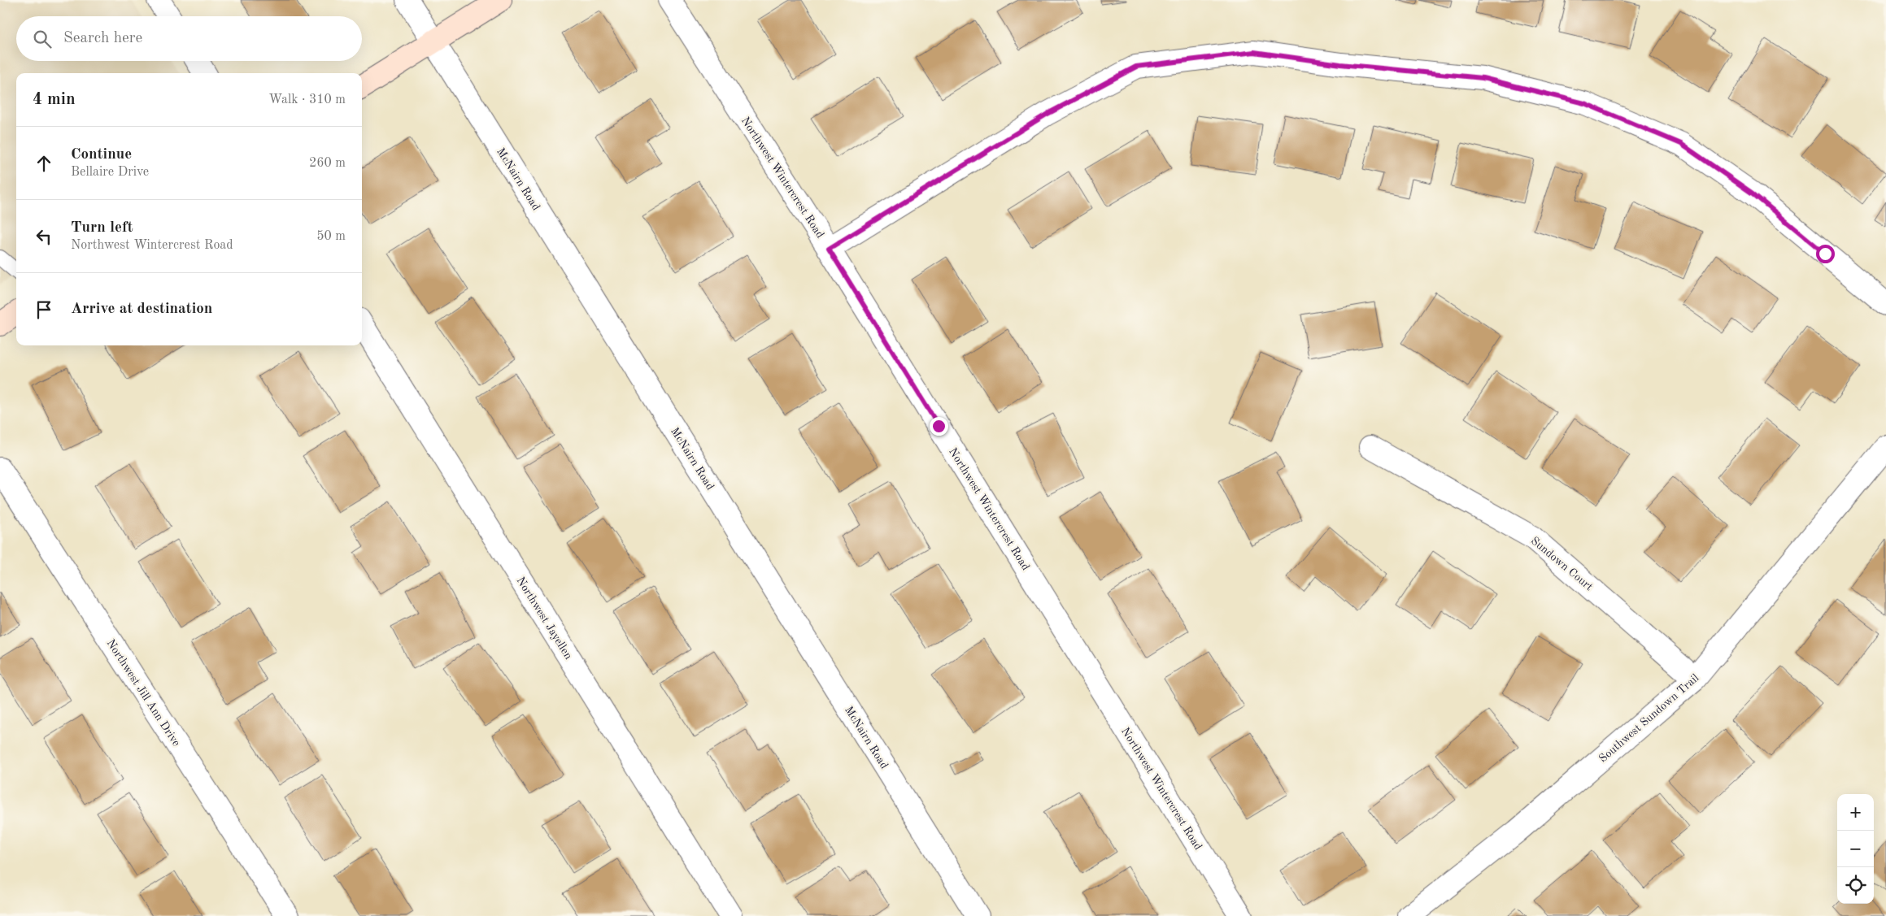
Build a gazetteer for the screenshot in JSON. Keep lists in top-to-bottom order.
{
  "streets": {
    "street": [
      "Northwest Wintercrest Road",
      "McNairn Road",
      "Sundown Court",
      "Northwest Jayellen",
      "Northwest Jill Ann Drive",
      "Southwest Sundown Trail"
    ]
  },
  "crossings": [
    ["Sundown Court", "Southwest Sundown Trail"]
  ],
  "page": {
    "search": "Search here",
    "heading": ["4 min", "Walk · 310 m"],
    "list": [
      ["Continue", "Bellaire Drive", "260 m"],
      ["Turn left", "Northwest Wintercrest Road", "50 m"],
      "Arrive at destination"
    ],
    "map_buttons": ["+", "−"]
  }
}
